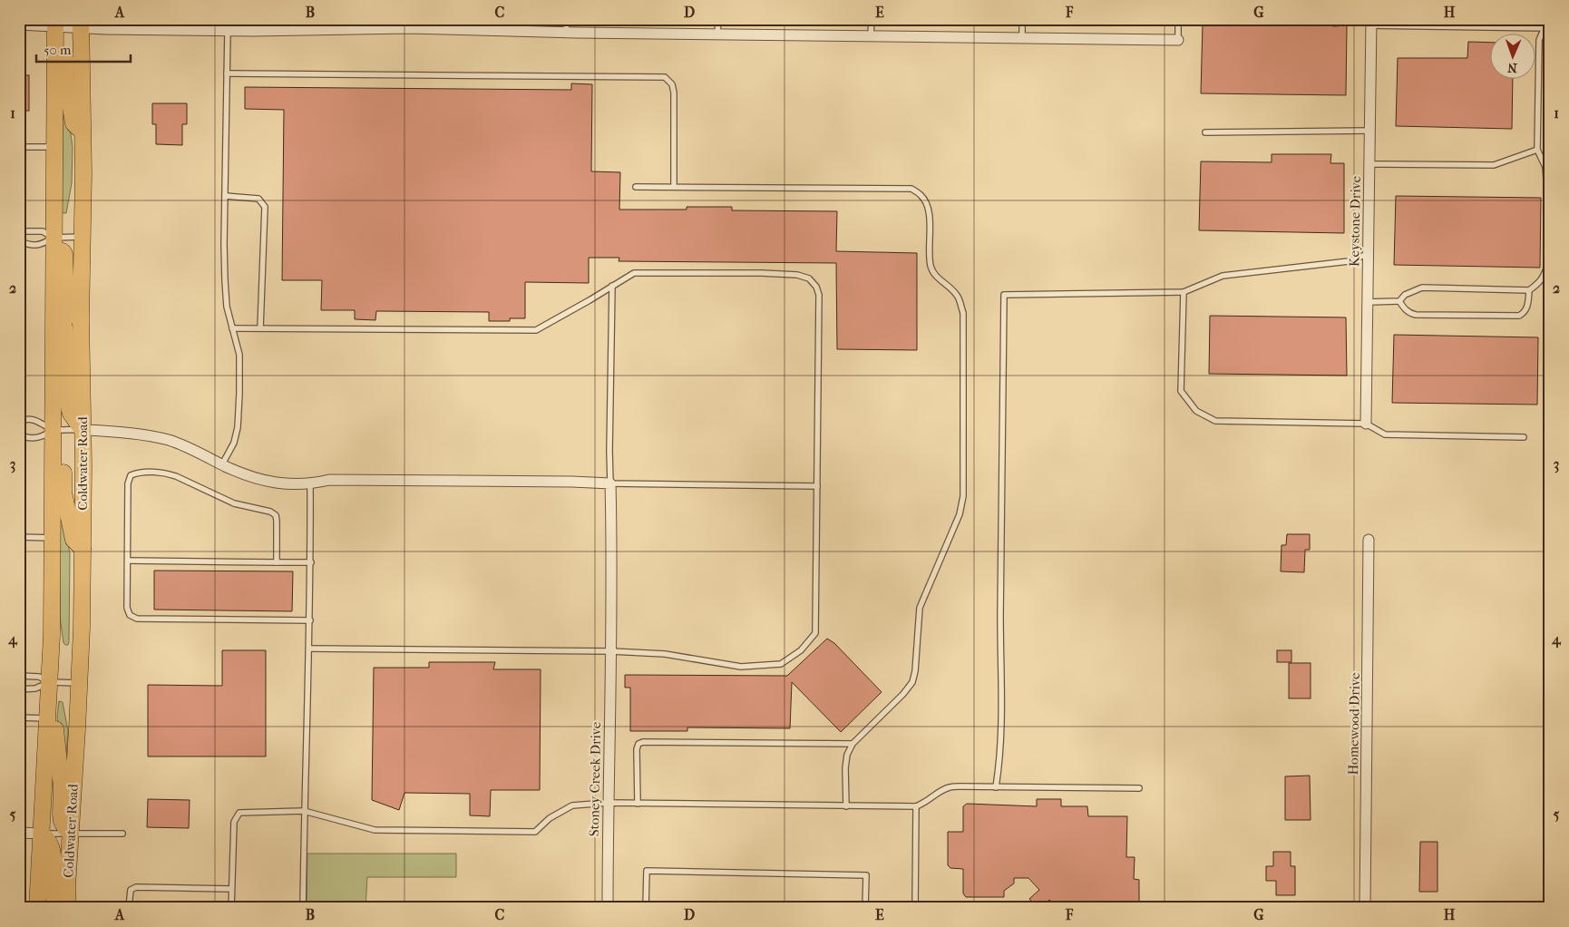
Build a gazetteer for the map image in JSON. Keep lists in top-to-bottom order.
{
  "streets": {
    "main road": ["Coldwater Road"],
    "street": ["Keystone Drive", "Homewood Drive", "Stoney Creek Drive"]
  },
  "scale_bar": "50 m",
  "north": "bottom",
  "grid": {
    "columns": [
      "A",
      "B",
      "C",
      "D",
      "E",
      "F",
      "G",
      "H"
    ],
    "rows": [
      "1",
      "2",
      "3",
      "4",
      "5"
    ]
  }
}
